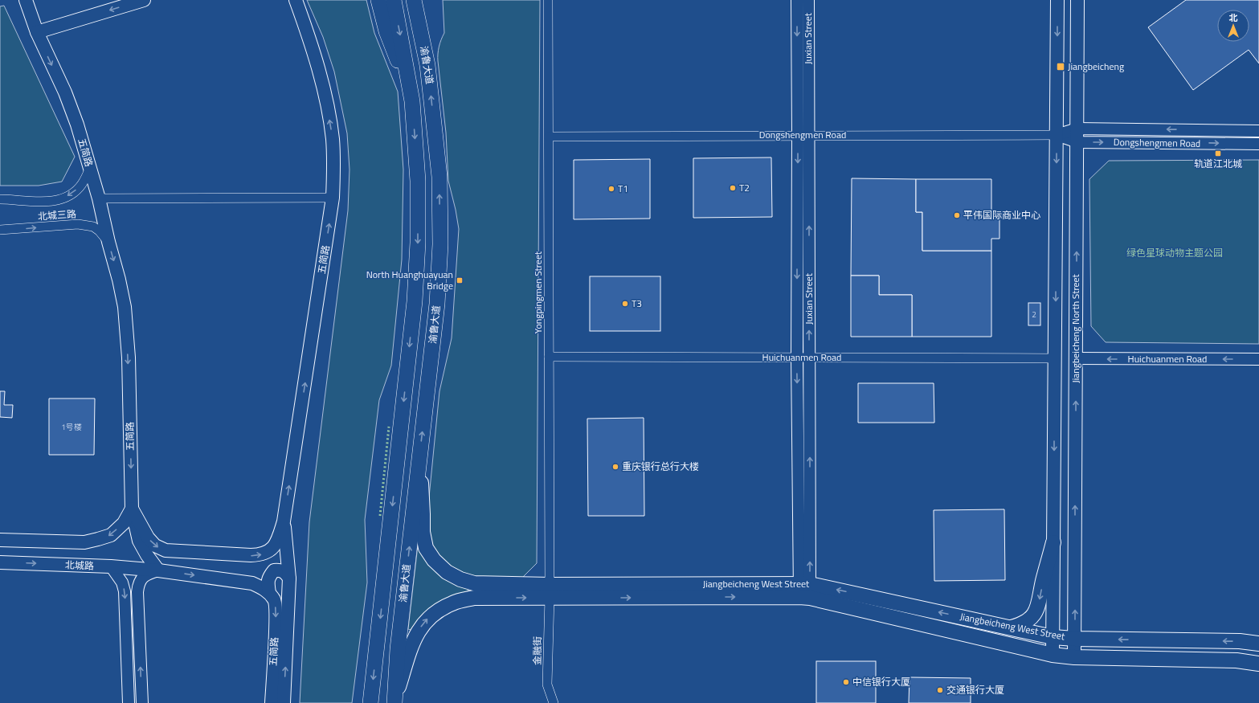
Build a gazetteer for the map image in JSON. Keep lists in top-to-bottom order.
{
  "streets": {
    "highway": ["渝鲁大道"],
    "main road": [
      "五简路",
      "Jiangbeicheng North Street",
      "北城路",
      "Jiangbeicheng West Street"
    ],
    "street": [
      "Juxian Street",
      "Dongshengmen Road",
      "北城三路",
      "Yongpingmen Street",
      "Huichuanmen Road",
      "金融街"
    ]
  },
  "crossings": [
    ["Juxian Street", "Dongshengmen Road"],
    ["Juxian Street", "Huichuanmen Road"],
    ["Juxian Street", "Jiangbeicheng West Street"],
    ["渝鲁大道", "Jiangbeicheng West Street"],
    ["Dongshengmen Road", "Yongpingmen Street"],
    ["Dongshengmen Road", "Jiangbeicheng North Street"],
    ["五简路", "北城三路"],
    ["五简路", "北城路"],
    ["Yongpingmen Street", "Huichuanmen Road"],
    ["Yongpingmen Street", "Jiangbeicheng West Street"],
    ["Yongpingmen Street", "金融街"],
    ["Jiangbeicheng North Street", "Huichuanmen Road"],
    ["Jiangbeicheng North Street", "Jiangbeicheng West Street"],
    ["Jiangbeicheng West Street", "金融街"]
  ],
  "one_way": ["北城路"],
  "parks": ["绿色星球动物主题公园"],
  "places": {
    "transit": ["Jiangbeicheng", "轨道江北城", "North Huanghuayuan Bridge"],
    "other": [
      "T2",
      "T1",
      "平伟国际商业中心",
      "T3",
      "重庆银行总行大楼",
      "中信银行大厦",
      "交通银行大厦"
    ]
  },
  "house_numbers": ["2", "1号楼"],
  "north": "top"
}
